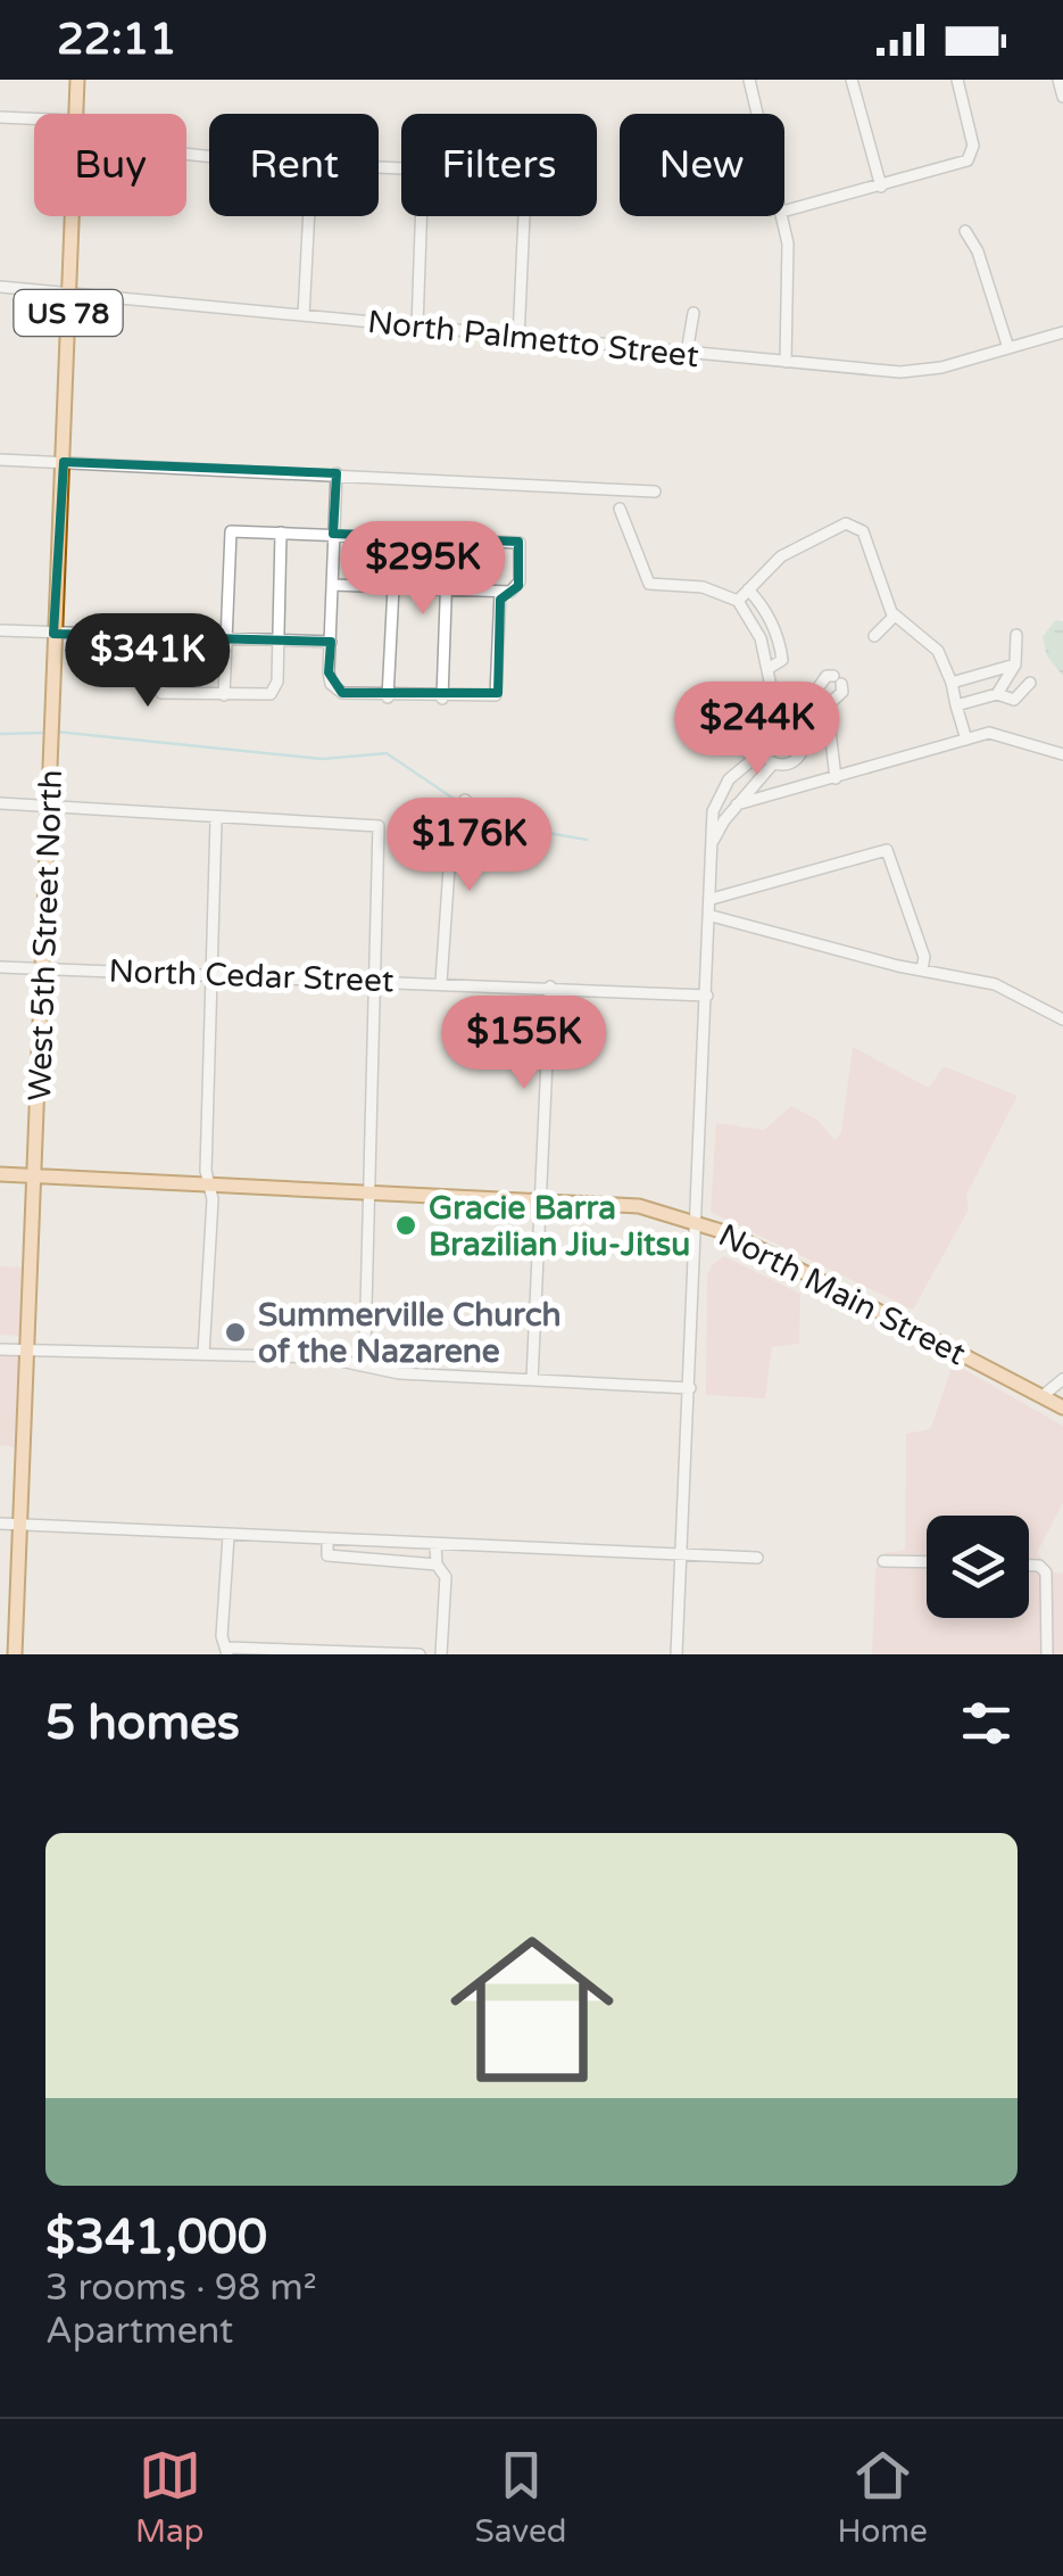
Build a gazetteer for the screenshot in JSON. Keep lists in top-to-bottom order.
{
  "streets": {
    "main road": ["US 78", "West 5th Street North", "North Main Street"],
    "street": ["North Palmetto Street", "North Cedar Street"]
  },
  "crossings": [
    ["US 78", "West 5th Street North"],
    ["US 78", "North Main Street"],
    ["North Palmetto Street", "West 5th Street North"],
    ["West 5th Street North", "North Cedar Street"],
    ["West 5th Street North", "North Main Street"]
  ],
  "places": ["Gracie Barra Brazilian Jiu-Jitsu", "Summerville Church of the Nazarene"],
  "page": {
    "status": "22:11",
    "chip": [
      "Buy",
      "Rent",
      "Filters",
      "New"
    ],
    "price": [
      "$295K",
      "$341K",
      "$244K",
      "$176K",
      "$155K"
    ],
    "heading": "5 homes",
    "list": [
      {
        "name": "$341,000",
        "note": "3 rooms · 98 m² · Apartment"
      }
    ],
    "tabs": ["Map", "Saved", "Home"]
  }
}
